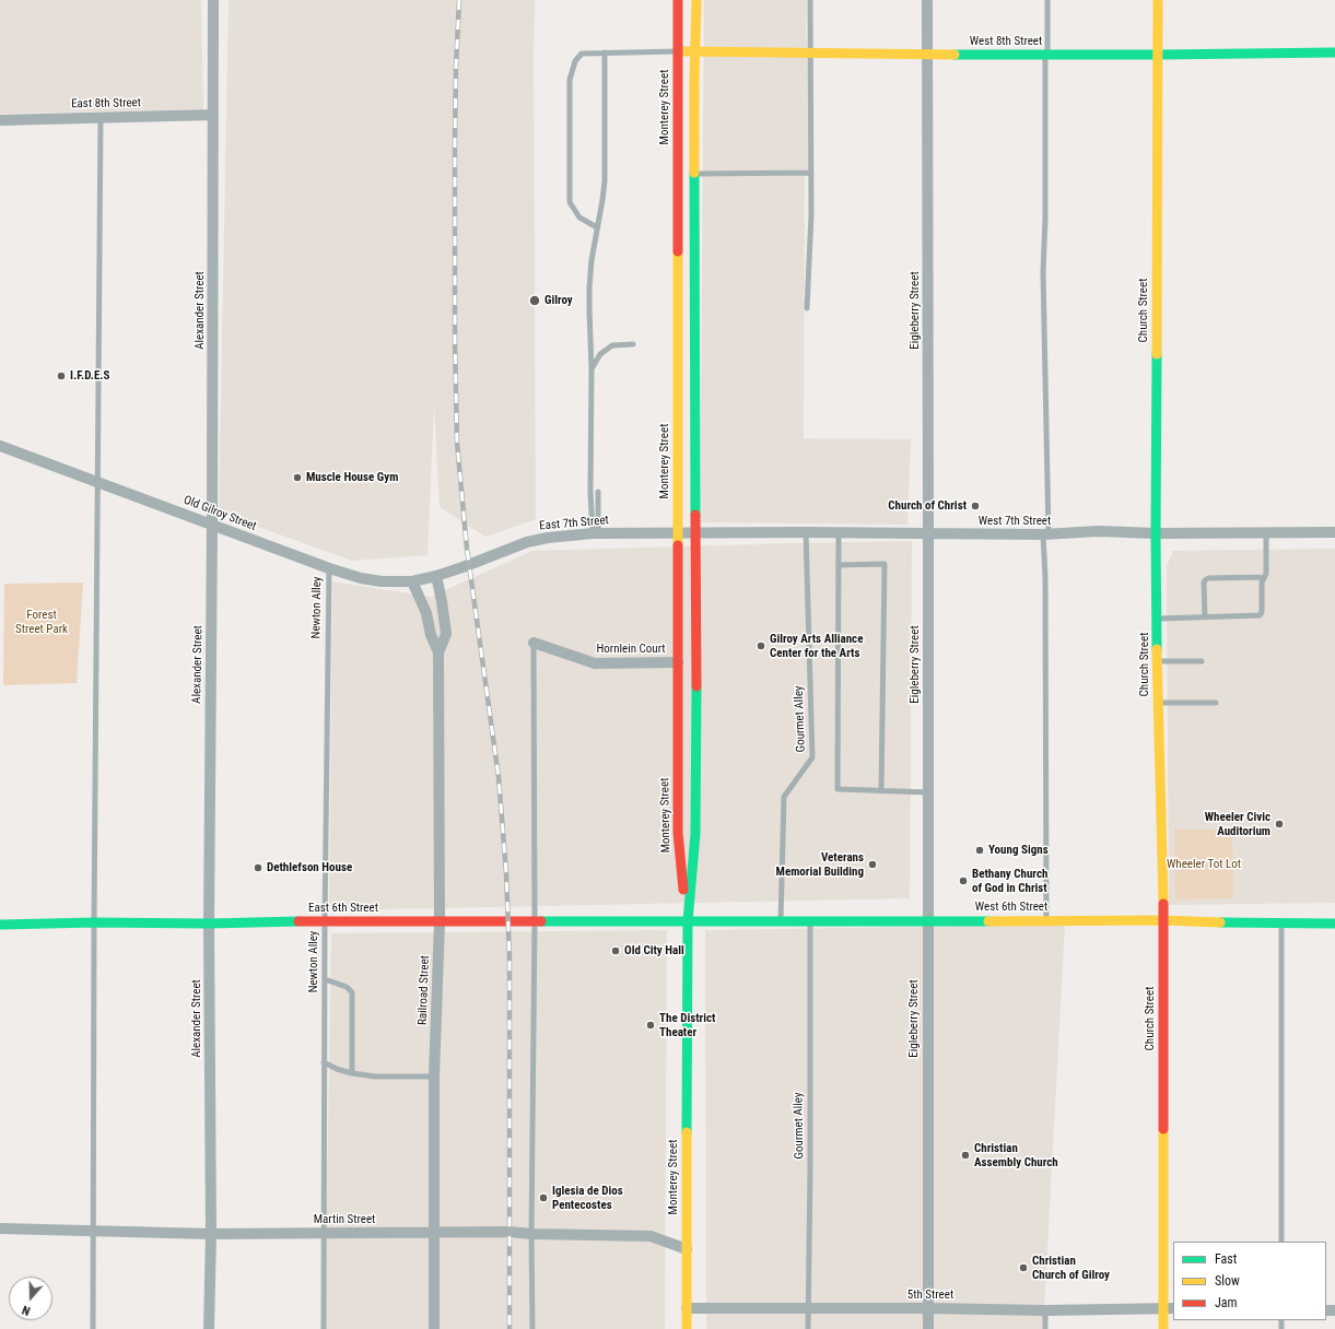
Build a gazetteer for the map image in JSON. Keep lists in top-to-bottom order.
{
  "streets": {
    "street": [
      "West 8th Street",
      "East 8th Street",
      "Monterey Street",
      "Alexander Street",
      "Eigleberry Street",
      "Church Street",
      "Old Gilroy Street",
      "West 7th Street",
      "East 7th Street",
      "Hornlein Court",
      "West 6th Street",
      "East 6th Street",
      "Railroad Street",
      "Martin Street",
      "5th Street"
    ],
    "lane": ["Newton Alley", "Gourmet Alley"]
  },
  "crossings": [
    ["West 8th Street", "Monterey Street"],
    ["West 8th Street", "Eigleberry Street"],
    ["West 8th Street", "Church Street"],
    ["East 8th Street", "Alexander Street"],
    ["Monterey Street", "West 7th Street"],
    ["Monterey Street", "East 7th Street"],
    ["Monterey Street", "Hornlein Court"],
    ["Monterey Street", "West 6th Street"],
    ["Monterey Street", "East 6th Street"],
    ["Monterey Street", "Martin Street"],
    ["Monterey Street", "5th Street"],
    ["Alexander Street", "Old Gilroy Street"],
    ["Alexander Street", "East 6th Street"],
    ["Alexander Street", "Martin Street"],
    ["Eigleberry Street", "West 7th Street"],
    ["Eigleberry Street", "West 6th Street"],
    ["Eigleberry Street", "5th Street"],
    ["Church Street", "West 7th Street"],
    ["Church Street", "West 6th Street"],
    ["Church Street", "5th Street"],
    ["Old Gilroy Street", "East 7th Street"],
    ["Old Gilroy Street", "Newton Alley"],
    ["Old Gilroy Street", "Railroad Street"],
    ["West 7th Street", "East 7th Street"],
    ["West 7th Street", "Gourmet Alley"],
    ["East 7th Street", "Railroad Street"],
    ["Newton Alley", "East 6th Street"],
    ["Newton Alley", "Martin Street"],
    ["Gourmet Alley", "West 6th Street"],
    ["Gourmet Alley", "5th Street"],
    ["West 6th Street", "East 6th Street"],
    ["East 6th Street", "Railroad Street"],
    ["Railroad Street", "Martin Street"]
  ],
  "parks": ["Forest Street Park", "Wheeler Tot Lot"],
  "places": [
    "Gilroy",
    "I.F.D.E.S",
    "Muscle House Gym",
    "Church of Christ",
    "Gilroy Arts Alliance Center for the Arts",
    "Wheeler Civic Auditorium",
    "Young Signs",
    "Veterans Memorial Building",
    "Dethlefson House",
    "Bethany Church of God in Christ",
    "Old City Hall",
    "The District Theater",
    "Christian Assembly Church",
    "Iglesia de Dios Pentecostes",
    "Christian Church of Gilroy"
  ],
  "legend": ["Fast", "Slow", "Jam"],
  "north": "bottom"
}
